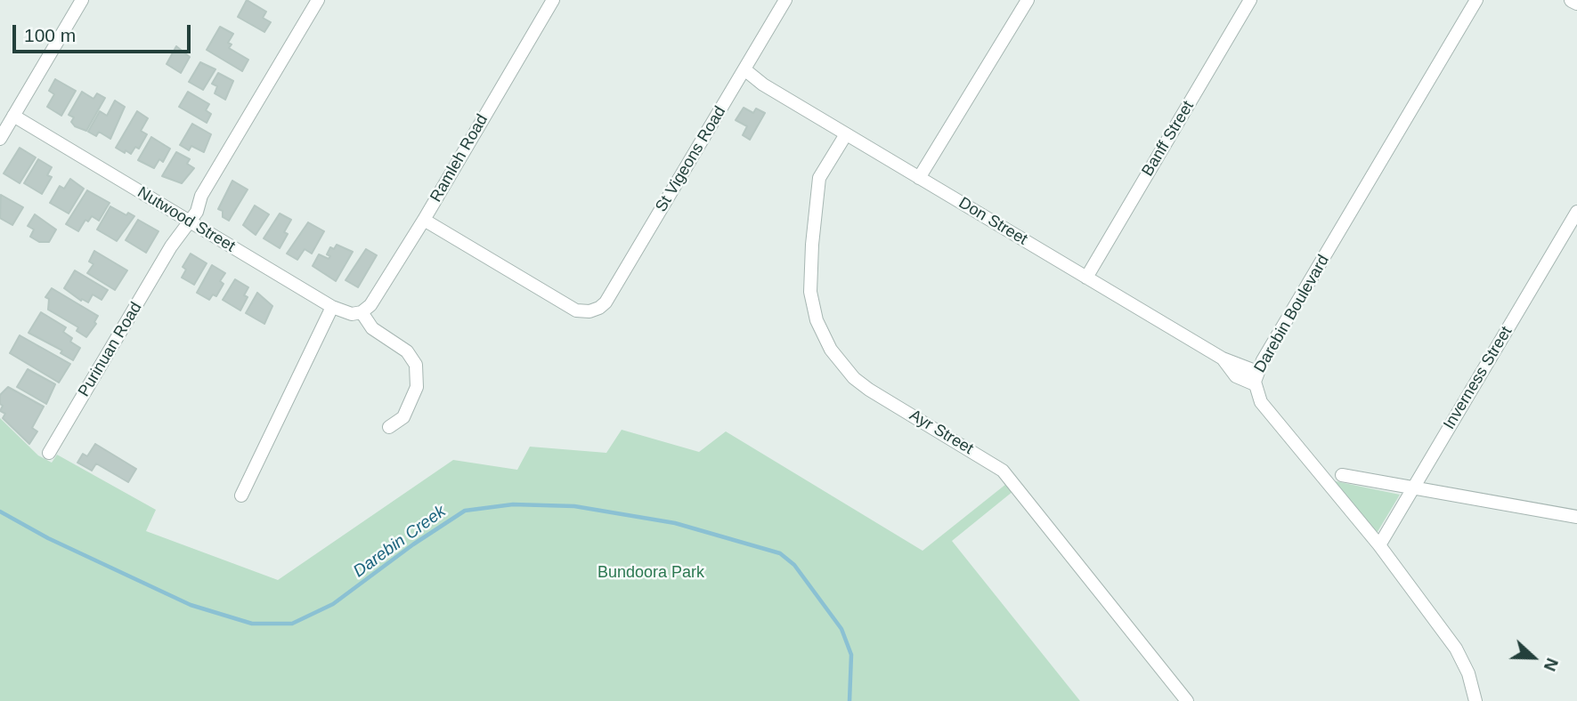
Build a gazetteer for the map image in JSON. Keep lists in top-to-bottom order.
{
  "streets": {
    "street": [
      "Banff Street",
      "Ramleh Road",
      "St Vigeons Road",
      "Nutwood Street",
      "Don Street",
      "Darebin Boulevard",
      "Purinuan Road",
      "Inverness Street",
      "Ayr Street"
    ]
  },
  "crossings": [
    ["Banff Street", "Don Street"],
    ["Ramleh Road", "St Vigeons Road"],
    ["Ramleh Road", "Nutwood Street"],
    ["St Vigeons Road", "Don Street"],
    ["Nutwood Street", "Purinuan Road"],
    ["Don Street", "Darebin Boulevard"],
    ["Don Street", "Ayr Street"],
    ["Darebin Boulevard", "Inverness Street"]
  ],
  "water": ["Darebin Creek"],
  "parks": ["Bundoora Park"],
  "scale_bar": "100 m",
  "north": "right"
}
